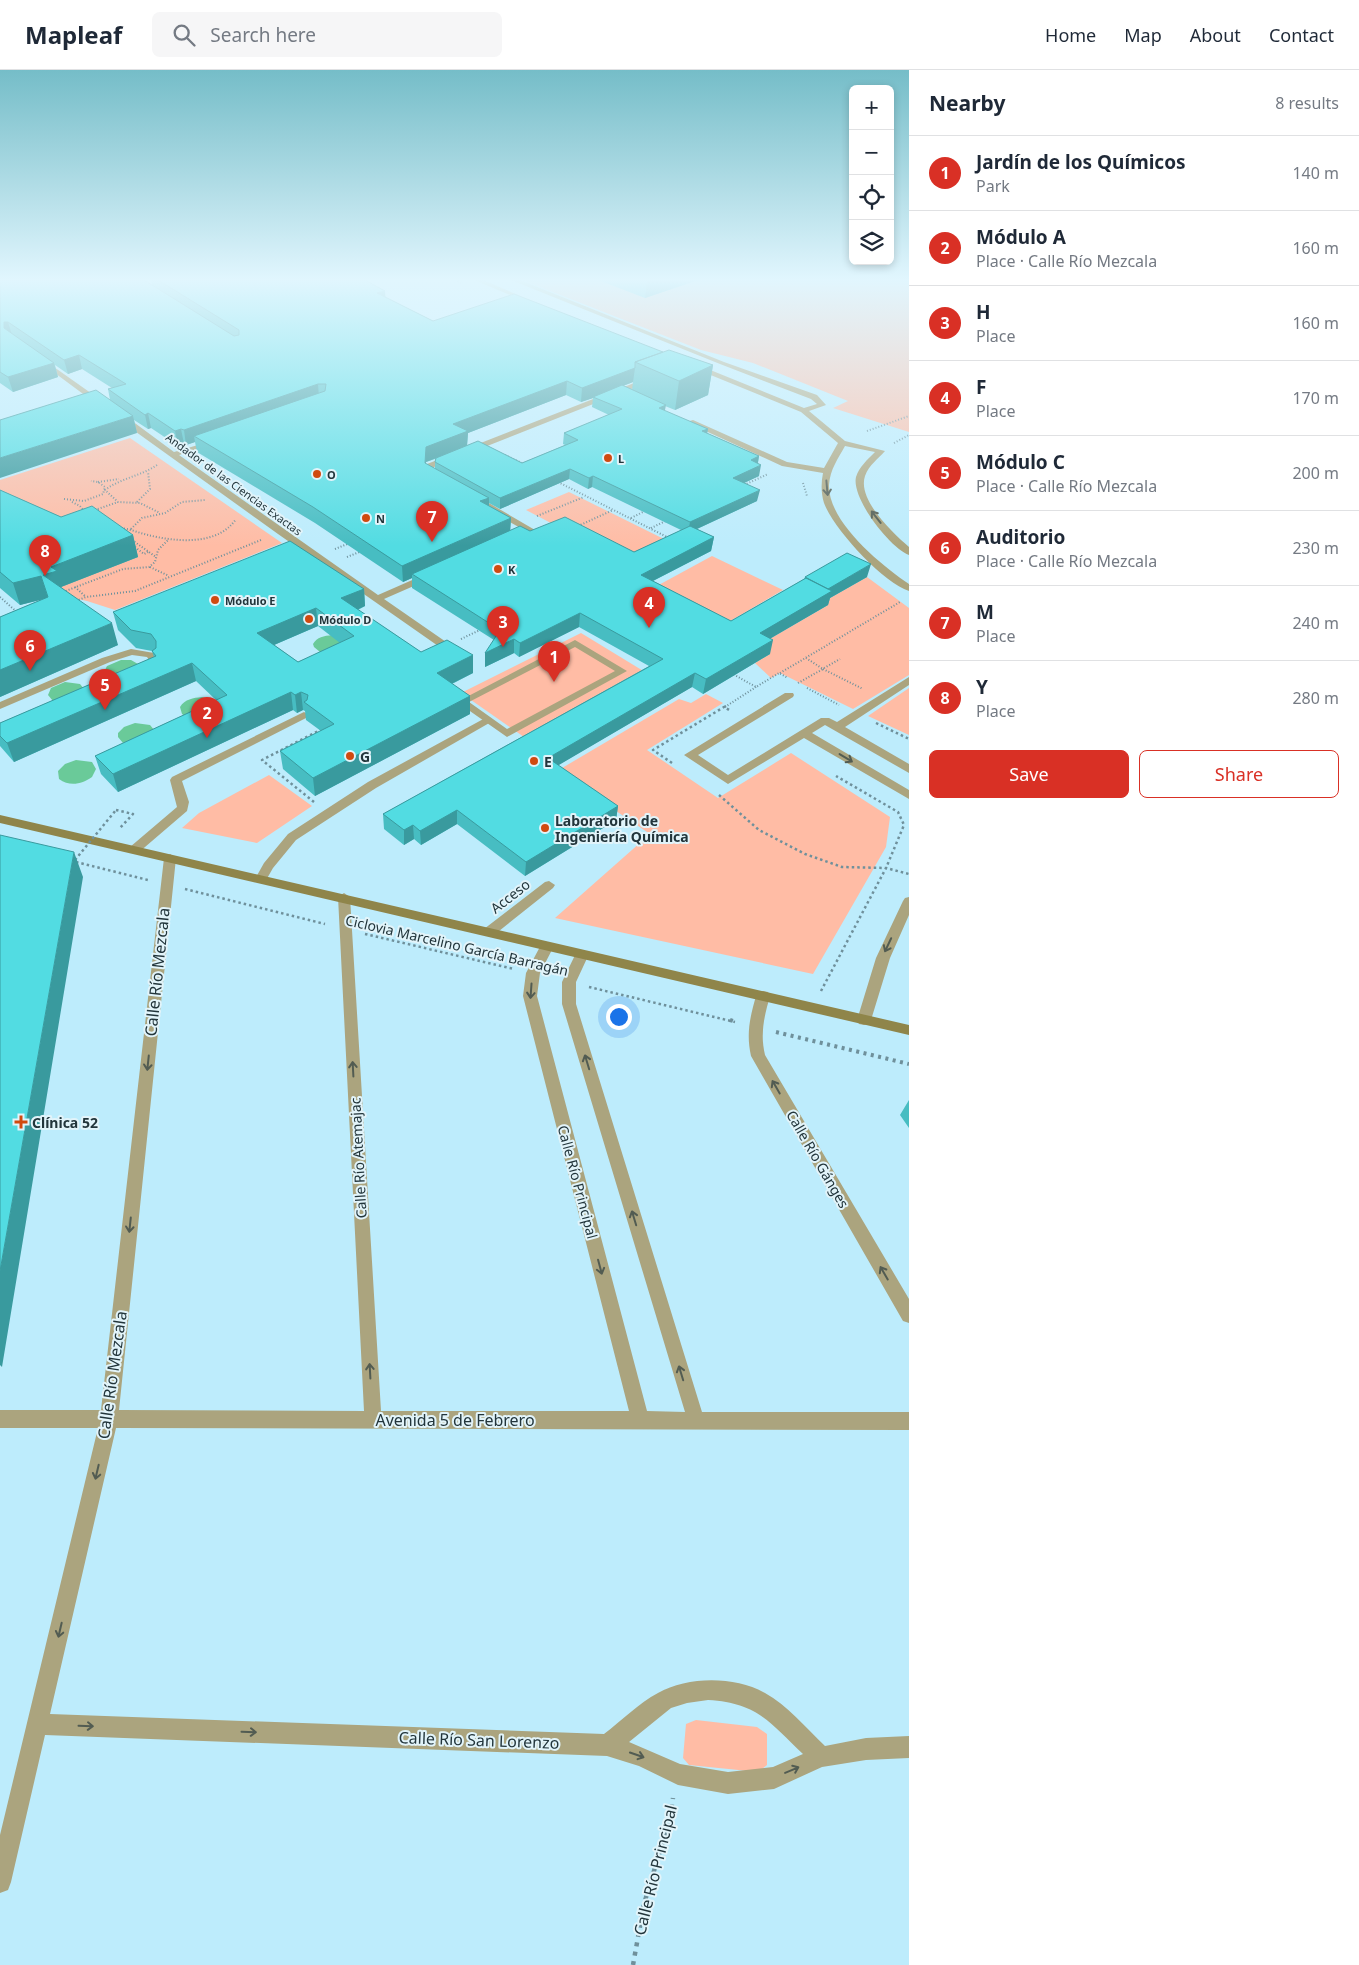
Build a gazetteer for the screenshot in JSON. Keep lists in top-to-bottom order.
{
  "streets": {
    "street": [
      "Andador de las Ciencias Exactas",
      "Acceso",
      "Calle Río Mezcala",
      "Calle Río Atemajac",
      "Calle Río Gánges",
      "Calle Río Principal",
      "Avenida 5 de Febrero",
      "Calle Río San Lorenzo"
    ],
    "path": ["Ciclovia Marcelino García Barragán"]
  },
  "crossings": [
    ["Ciclovia Marcelino García Barragán", "Calle Río Mezcala"],
    ["Ciclovia Marcelino García Barragán", "Calle Río Atemajac"],
    ["Ciclovia Marcelino García Barragán", "Calle Río Gánges"],
    ["Ciclovia Marcelino García Barragán", "Calle Río Principal"],
    ["Calle Río Mezcala", "Avenida 5 de Febrero"],
    ["Calle Río Mezcala", "Calle Río San Lorenzo"],
    ["Calle Río Atemajac", "Avenida 5 de Febrero"],
    ["Calle Río Principal", "Avenida 5 de Febrero"],
    ["Calle Río Principal", "Calle Río San Lorenzo"]
  ],
  "one_way": [
    "Calle Río Mezcala",
    "Calle Río Atemajac",
    "Calle Río Gánges",
    "Calle Río San Lorenzo"
  ],
  "places": {
    "other": [
      "L",
      "O",
      "N",
      "K",
      "Módulo E",
      "Módulo D",
      "G",
      "E",
      "Laboratorio de Ingeniería Química"
    ],
    "health": ["Clínica 52"]
  },
  "page": {
    "header": "Mapleaf",
    "search": "Search here",
    "nav": [
      "Home",
      "Map",
      "About",
      "Contact"
    ],
    "heading": ["Nearby", "8 results"],
    "map_buttons": ["+", "−"],
    "list": [
      {
        "mark": "1",
        "name": "Jardín de los Químicos",
        "note": "Park",
        "value": "140 m"
      },
      {
        "mark": "2",
        "name": "Módulo A",
        "note": "Place · Calle Río Mezcala",
        "value": "160 m"
      },
      {
        "mark": "3",
        "name": "H",
        "note": "Place",
        "value": "160 m"
      },
      {
        "mark": "4",
        "name": "F",
        "note": "Place",
        "value": "170 m"
      },
      {
        "mark": "5",
        "name": "Módulo C",
        "note": "Place · Calle Río Mezcala",
        "value": "200 m"
      },
      {
        "mark": "6",
        "name": "Auditorio",
        "note": "Place · Calle Río Mezcala",
        "value": "230 m"
      },
      {
        "mark": "7",
        "name": "M",
        "note": "Place",
        "value": "240 m"
      },
      {
        "mark": "8",
        "name": "Y",
        "note": "Place",
        "value": "280 m"
      }
    ],
    "pins": [
      "7",
      "8",
      "4",
      "3",
      "6",
      "1",
      "5",
      "2"
    ],
    "buttons": ["Save", "Share"]
  }
}
